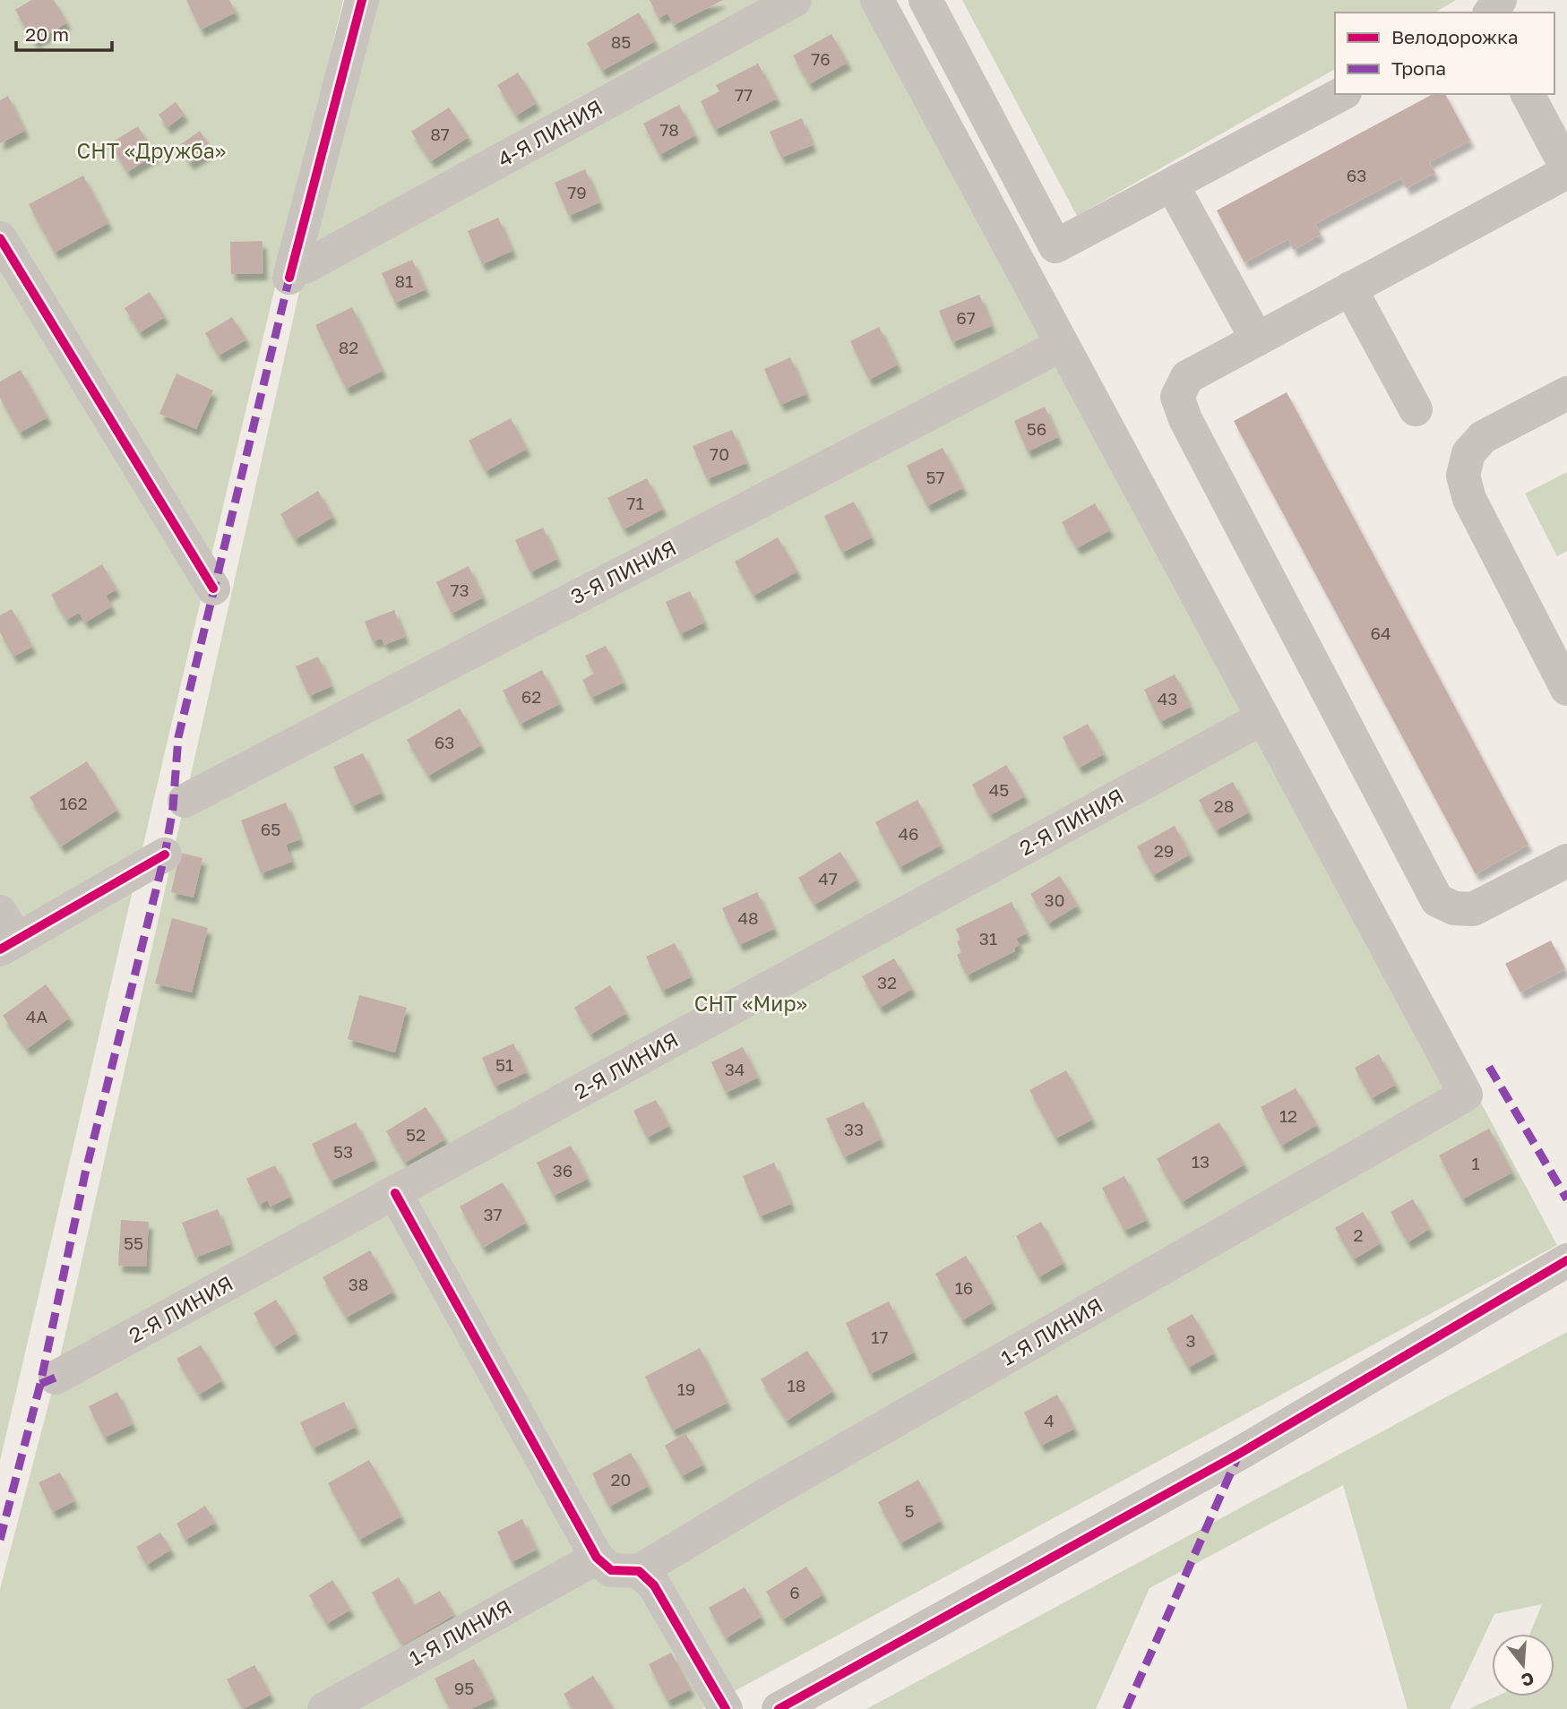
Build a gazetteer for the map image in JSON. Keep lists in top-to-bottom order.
{
  "streets": {
    "street": [
      "4-Я ЛИНИЯ",
      "3-Я ЛИНИЯ",
      "2-Я ЛИНИЯ",
      "1-Я ЛИНИЯ"
    ]
  },
  "crossings": [
    ["2-Я ЛИНИЯ", "1-Я ЛИНИЯ"]
  ],
  "parks": ["СНТ «Дружба»", "СНТ «Мир»"],
  "house_numbers": [
    "85",
    "76",
    "77",
    "78",
    "87",
    "63",
    "79",
    "81",
    "67",
    "82",
    "56",
    "70",
    "57",
    "71",
    "73",
    "64",
    "62",
    "43",
    "63",
    "45",
    "162",
    "28",
    "65",
    "46",
    "29",
    "47",
    "30",
    "48",
    "31",
    "32",
    "4А",
    "51",
    "34",
    "12",
    "33",
    "52",
    "53",
    "13",
    "1",
    "36",
    "37",
    "2",
    "55",
    "38",
    "16",
    "17",
    "3",
    "18",
    "19",
    "4",
    "20",
    "5",
    "6",
    "95"
  ],
  "legend": ["Велодорожка", "Тропа"],
  "scale_bar": "20 m",
  "north": "bottom"
}
